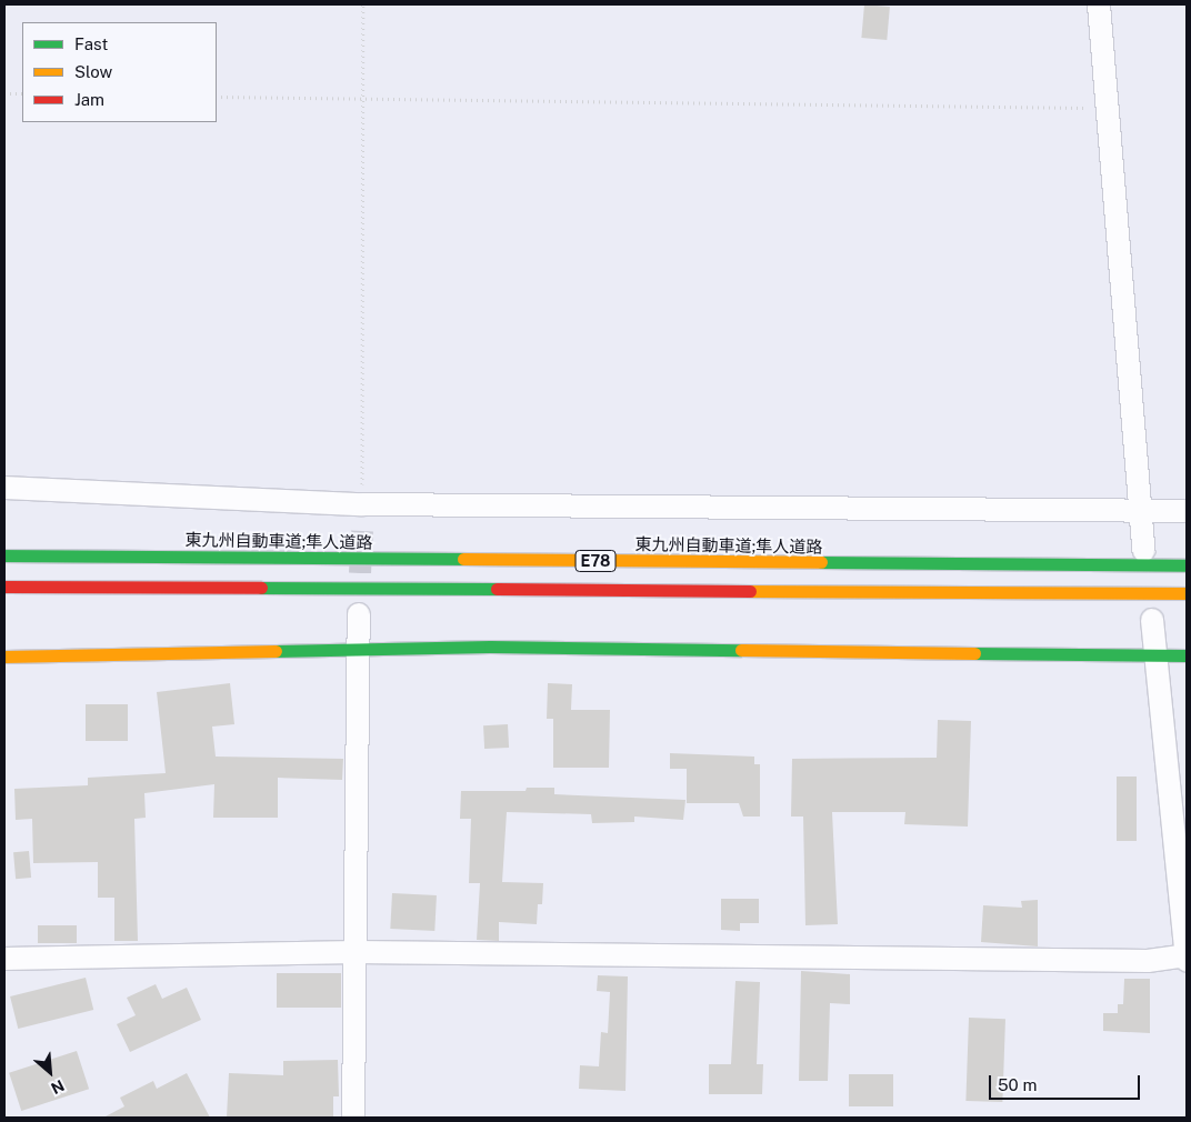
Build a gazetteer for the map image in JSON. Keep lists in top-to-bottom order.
{
  "streets": {
    "main road": ["東九州自動車道;隼人道路", "E78"]
  },
  "legend": ["Fast", "Slow", "Jam"],
  "scale_bar": "50 m",
  "north": "bottom right"
}
